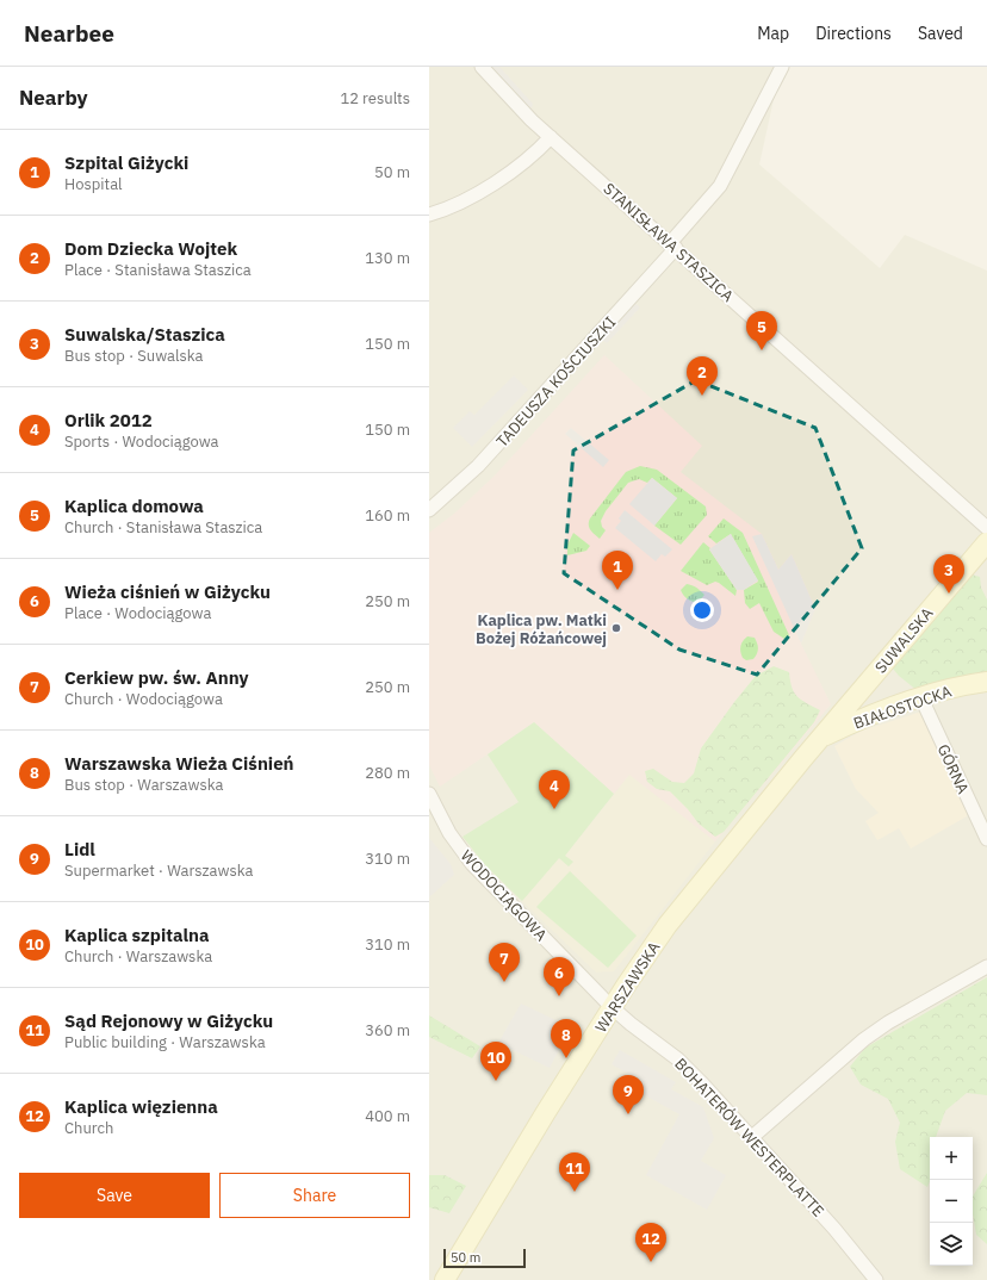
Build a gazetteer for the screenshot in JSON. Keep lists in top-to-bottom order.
{
  "streets": {
    "street": [
      "STANISŁAWA STASZICA",
      "TADEUSZA KOŚCIUSZKI",
      "SUWALSKA",
      "BIAŁOSTOCKA",
      "GÓRNA",
      "WODOCIĄGOWA",
      "WARSZAWSKA",
      "BOHATERÓW WESTERPLATTE"
    ]
  },
  "crossings": [
    ["STANISŁAWA STASZICA", "TADEUSZA KOŚCIUSZKI"],
    ["SUWALSKA", "BIAŁOSTOCKA"],
    ["SUWALSKA", "WARSZAWSKA"],
    ["BIAŁOSTOCKA", "GÓRNA"],
    ["BIAŁOSTOCKA", "WARSZAWSKA"],
    ["WODOCIĄGOWA", "WARSZAWSKA"],
    ["WODOCIĄGOWA", "BOHATERÓW WESTERPLATTE"],
    ["WARSZAWSKA", "BOHATERÓW WESTERPLATTE"]
  ],
  "places": ["Kaplica pw. Matki Bożej Różańcowej"],
  "scale_bar": "50 m",
  "page": {
    "header": "Nearbee",
    "nav": ["Map", "Directions", "Saved"],
    "heading": ["Nearby", "12 results"],
    "list": [
      {
        "mark": "1",
        "name": "Szpital Giżycki",
        "note": "Hospital",
        "value": "50 m"
      },
      {
        "mark": "2",
        "name": "Dom Dziecka Wojtek",
        "note": "Place · Stanisława Staszica",
        "value": "130 m"
      },
      {
        "mark": "3",
        "name": "Suwalska/Staszica",
        "note": "Bus stop · Suwalska",
        "value": "150 m"
      },
      {
        "mark": "4",
        "name": "Orlik 2012",
        "note": "Sports · Wodociągowa",
        "value": "150 m"
      },
      {
        "mark": "5",
        "name": "Kaplica domowa",
        "note": "Church · Stanisława Staszica",
        "value": "160 m"
      },
      {
        "mark": "6",
        "name": "Wieża ciśnień w Giżycku",
        "note": "Place · Wodociągowa",
        "value": "250 m"
      },
      {
        "mark": "7",
        "name": "Cerkiew pw. św. Anny",
        "note": "Church · Wodociągowa",
        "value": "250 m"
      },
      {
        "mark": "8",
        "name": "Warszawska Wieża Ciśnień",
        "note": "Bus stop · Warszawska",
        "value": "280 m"
      },
      {
        "mark": "9",
        "name": "Lidl",
        "note": "Supermarket · Warszawska",
        "value": "310 m"
      },
      {
        "mark": "10",
        "name": "Kaplica szpitalna",
        "note": "Church · Warszawska",
        "value": "310 m"
      },
      {
        "mark": "11",
        "name": "Sąd Rejonowy w Giżycku",
        "note": "Public building · Warszawska",
        "value": "360 m"
      },
      {
        "mark": "12",
        "name": "Kaplica więzienna",
        "note": "Church",
        "value": "400 m"
      }
    ],
    "pins": [
      "5",
      "2",
      "1",
      "3",
      "4",
      "7",
      "6",
      "8",
      "10",
      "9",
      "11",
      "12"
    ],
    "map_buttons": ["+", "−"],
    "buttons": ["Save", "Share"],
    "scale": "50 m"
  }
}
